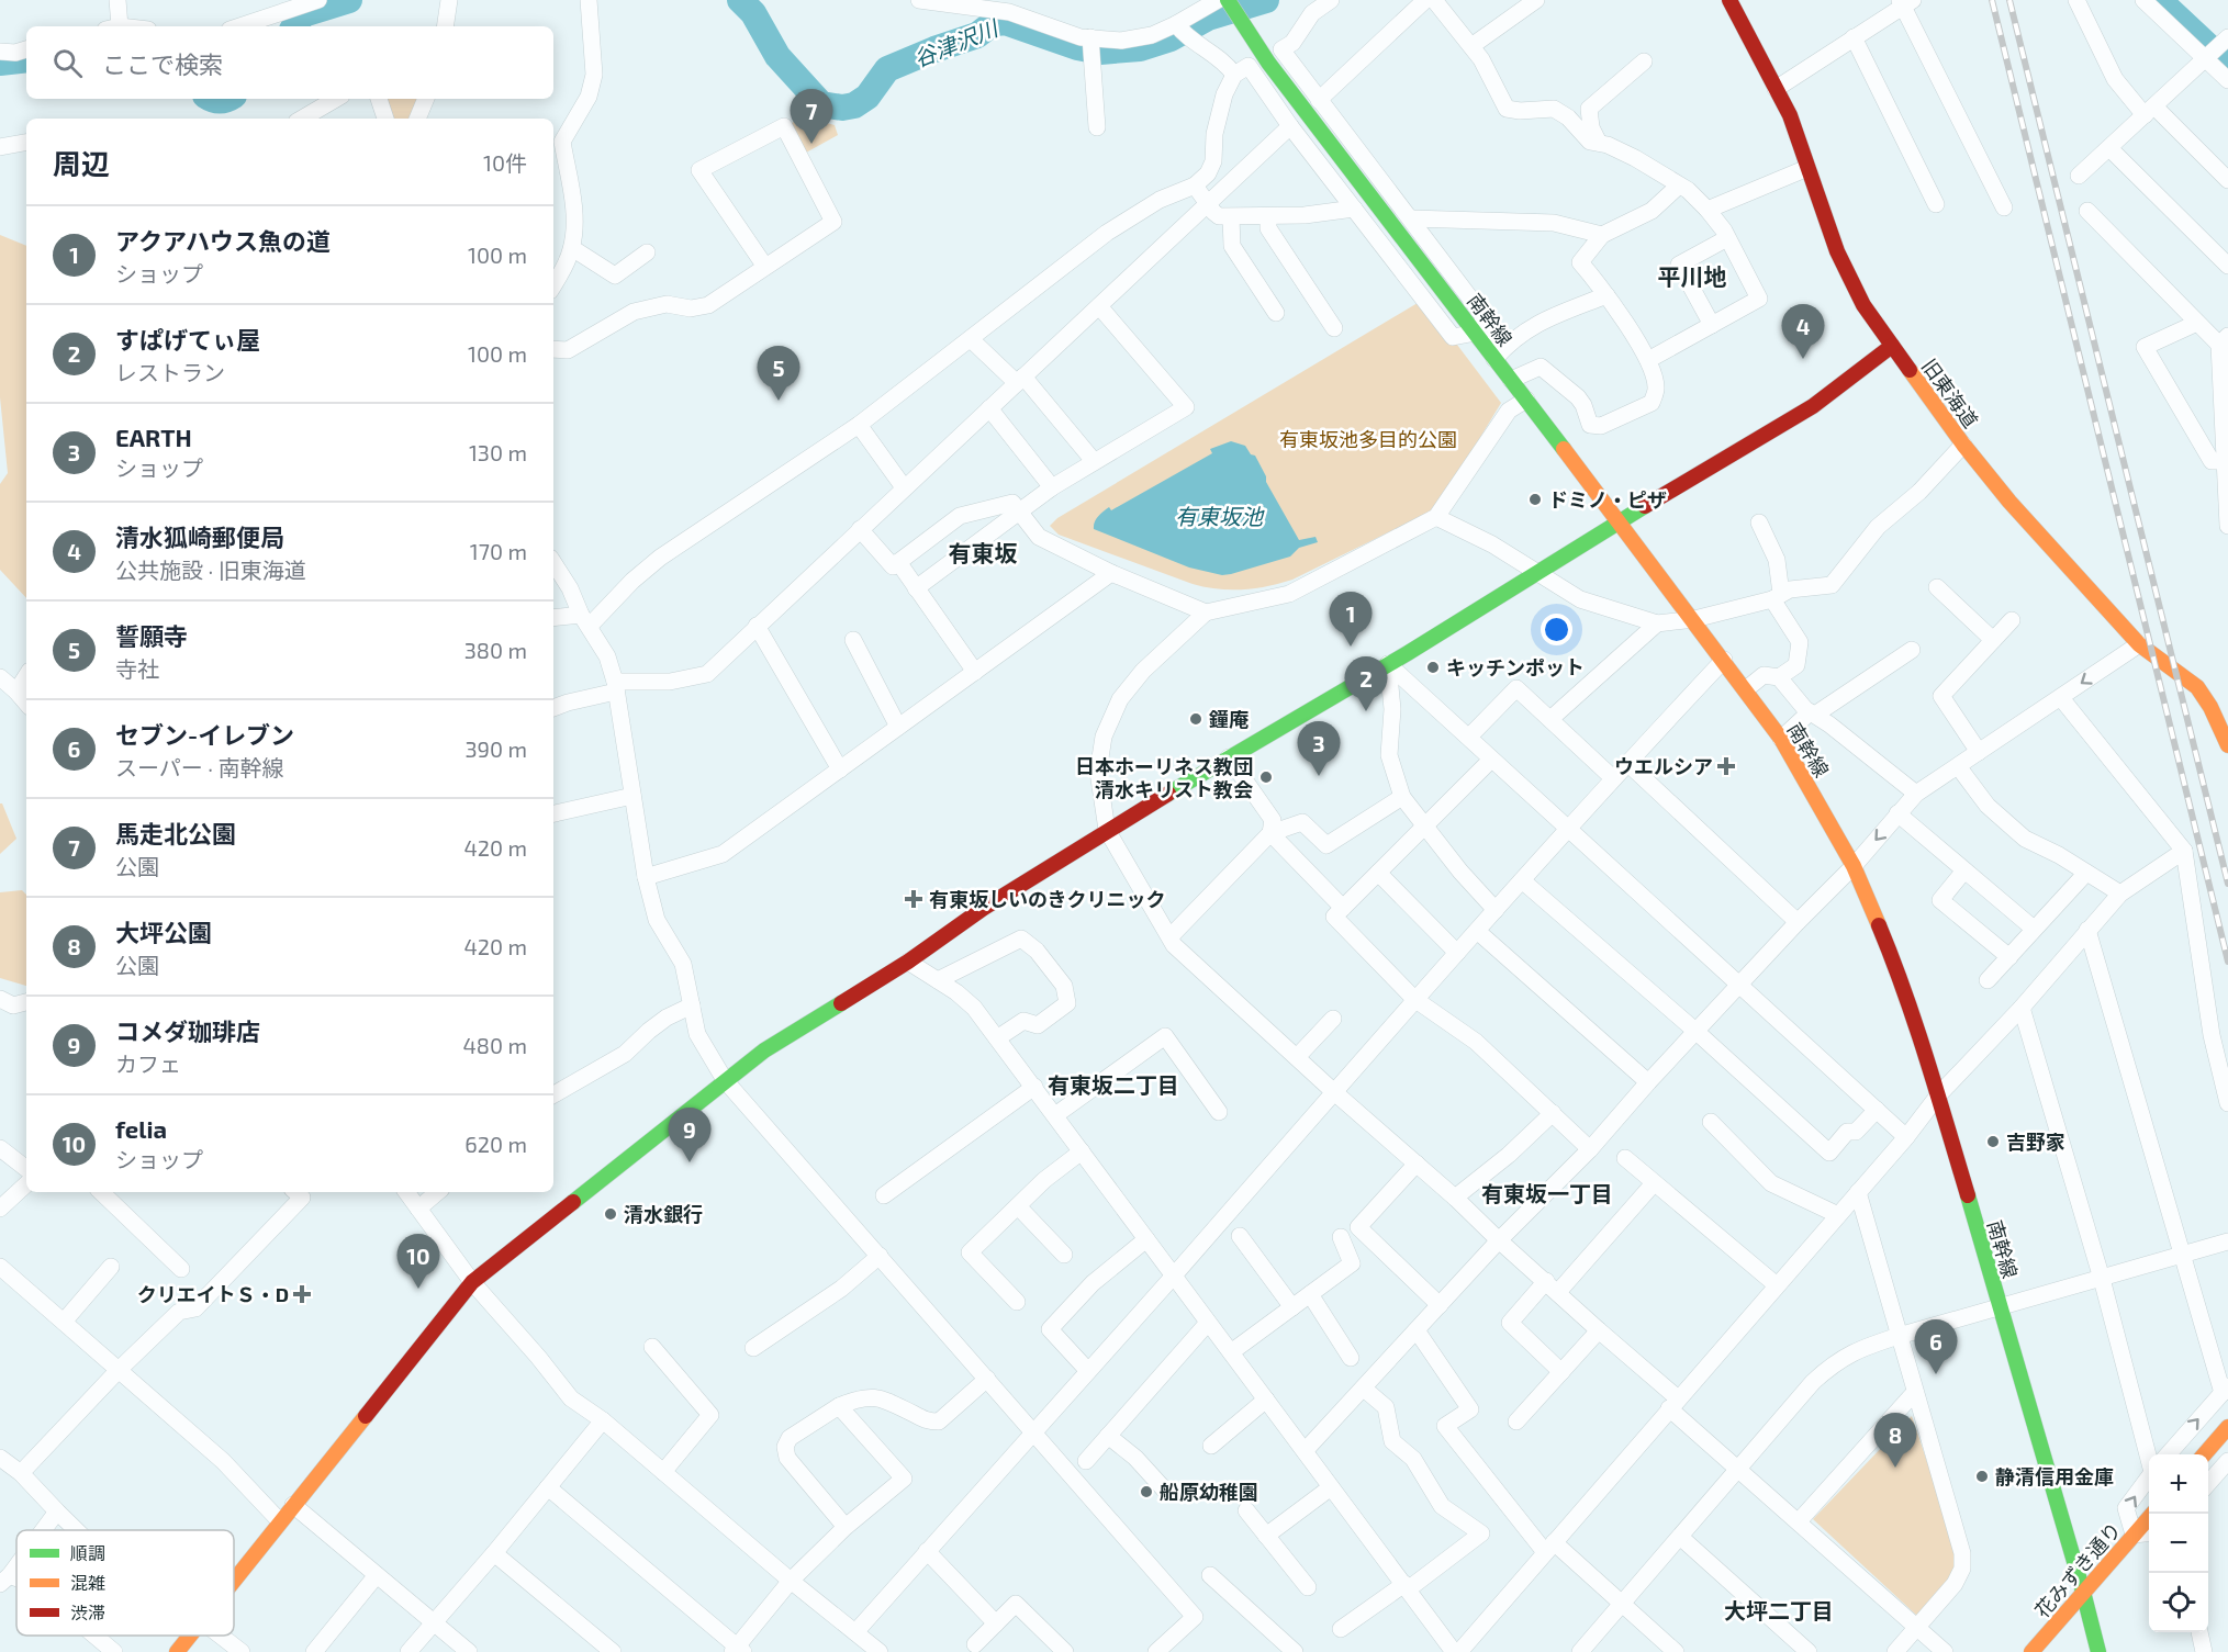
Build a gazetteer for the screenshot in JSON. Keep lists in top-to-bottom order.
{
  "streets": {
    "street": ["南幹線", "旧東海道", "花みずき通り"]
  },
  "crossings": [
    ["南幹線", "花みずき通り"]
  ],
  "districts": [
    "平川地",
    "有東坂",
    "有東坂二丁目",
    "有東坂一丁目",
    "大坪二丁目"
  ],
  "water": ["谷津沢川", "有東坂池"],
  "parks": ["有東坂池多目的公園"],
  "places": {
    "other": [
      "ドミノ・ピザ",
      "キッチンポット",
      "鐘庵",
      "日本ホーリネス教団 清水キリスト教会",
      "吉野家",
      "清水銀行",
      "静清信用金庫",
      "船原幼稚園"
    ],
    "health": ["ウエルシア", "有東坂しいのきクリニック", "クリエイトＳ・D"]
  },
  "legend": ["順調", "混雑", "渋滞"],
  "page": {
    "search": "ここで検索",
    "pins": [
      "7",
      "4",
      "5",
      "1",
      "2",
      "3",
      "9",
      "10",
      "6",
      "8"
    ],
    "heading": ["周辺", "10件"],
    "list": [
      {
        "mark": "1",
        "name": "アクアハウス魚の道",
        "note": "ショップ",
        "value": "100 m"
      },
      {
        "mark": "2",
        "name": "すぱげてぃ屋",
        "note": "レストラン",
        "value": "100 m"
      },
      {
        "mark": "3",
        "name": "EARTH",
        "note": "ショップ",
        "value": "130 m"
      },
      {
        "mark": "4",
        "name": "清水狐崎郵便局",
        "note": "公共施設 · 旧東海道",
        "value": "170 m"
      },
      {
        "mark": "5",
        "name": "誓願寺",
        "note": "寺社",
        "value": "380 m"
      },
      {
        "mark": "6",
        "name": "セブン-イレブン",
        "note": "スーパー · 南幹線",
        "value": "390 m"
      },
      {
        "mark": "7",
        "name": "馬走北公園",
        "note": "公園",
        "value": "420 m"
      },
      {
        "mark": "8",
        "name": "大坪公園",
        "note": "公園",
        "value": "420 m"
      },
      {
        "mark": "9",
        "name": "コメダ珈琲店",
        "note": "カフェ",
        "value": "480 m"
      },
      {
        "mark": "10",
        "name": "felia",
        "note": "ショップ",
        "value": "620 m"
      }
    ],
    "map_buttons": ["+", "−"]
  }
}
